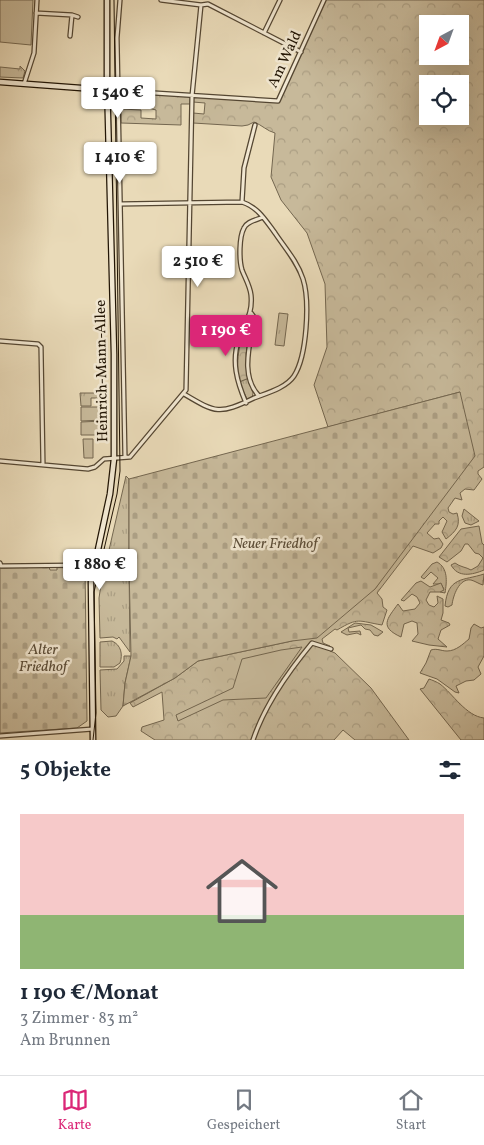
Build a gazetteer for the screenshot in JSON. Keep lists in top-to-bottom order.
{
  "streets": {
    "main road": ["Heinrich-Mann-Allee"],
    "street": ["Am Wald"]
  },
  "parks": ["Neuer Friedhof", "Alter Friedhof"],
  "north": "bottom left",
  "page": {
    "price": [
      "1 540 €",
      "1 410 €",
      "2 510 €",
      "1 190 €",
      "1 880 €"
    ],
    "heading": "5 Objekte",
    "list": [
      {
        "name": "1 190 €/Monat",
        "note": "3 Zimmer · 83 m² · Am Brunnen"
      }
    ],
    "tabs": ["Karte", "Gespeichert", "Start"]
  }
}
